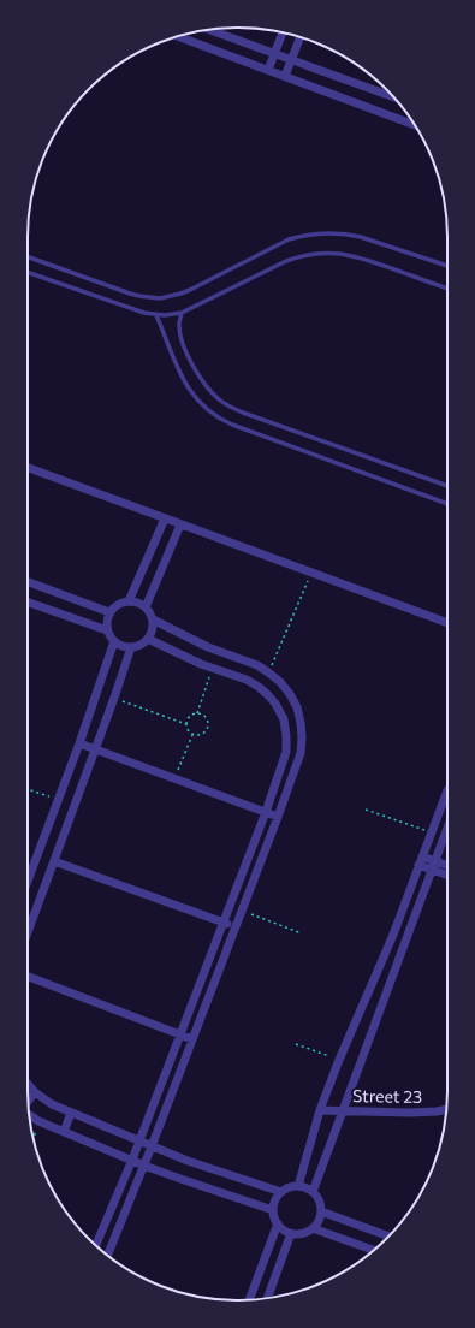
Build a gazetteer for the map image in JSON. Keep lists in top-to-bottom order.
{
  "streets": {
    "street": ["Street 23"]
  }
}
